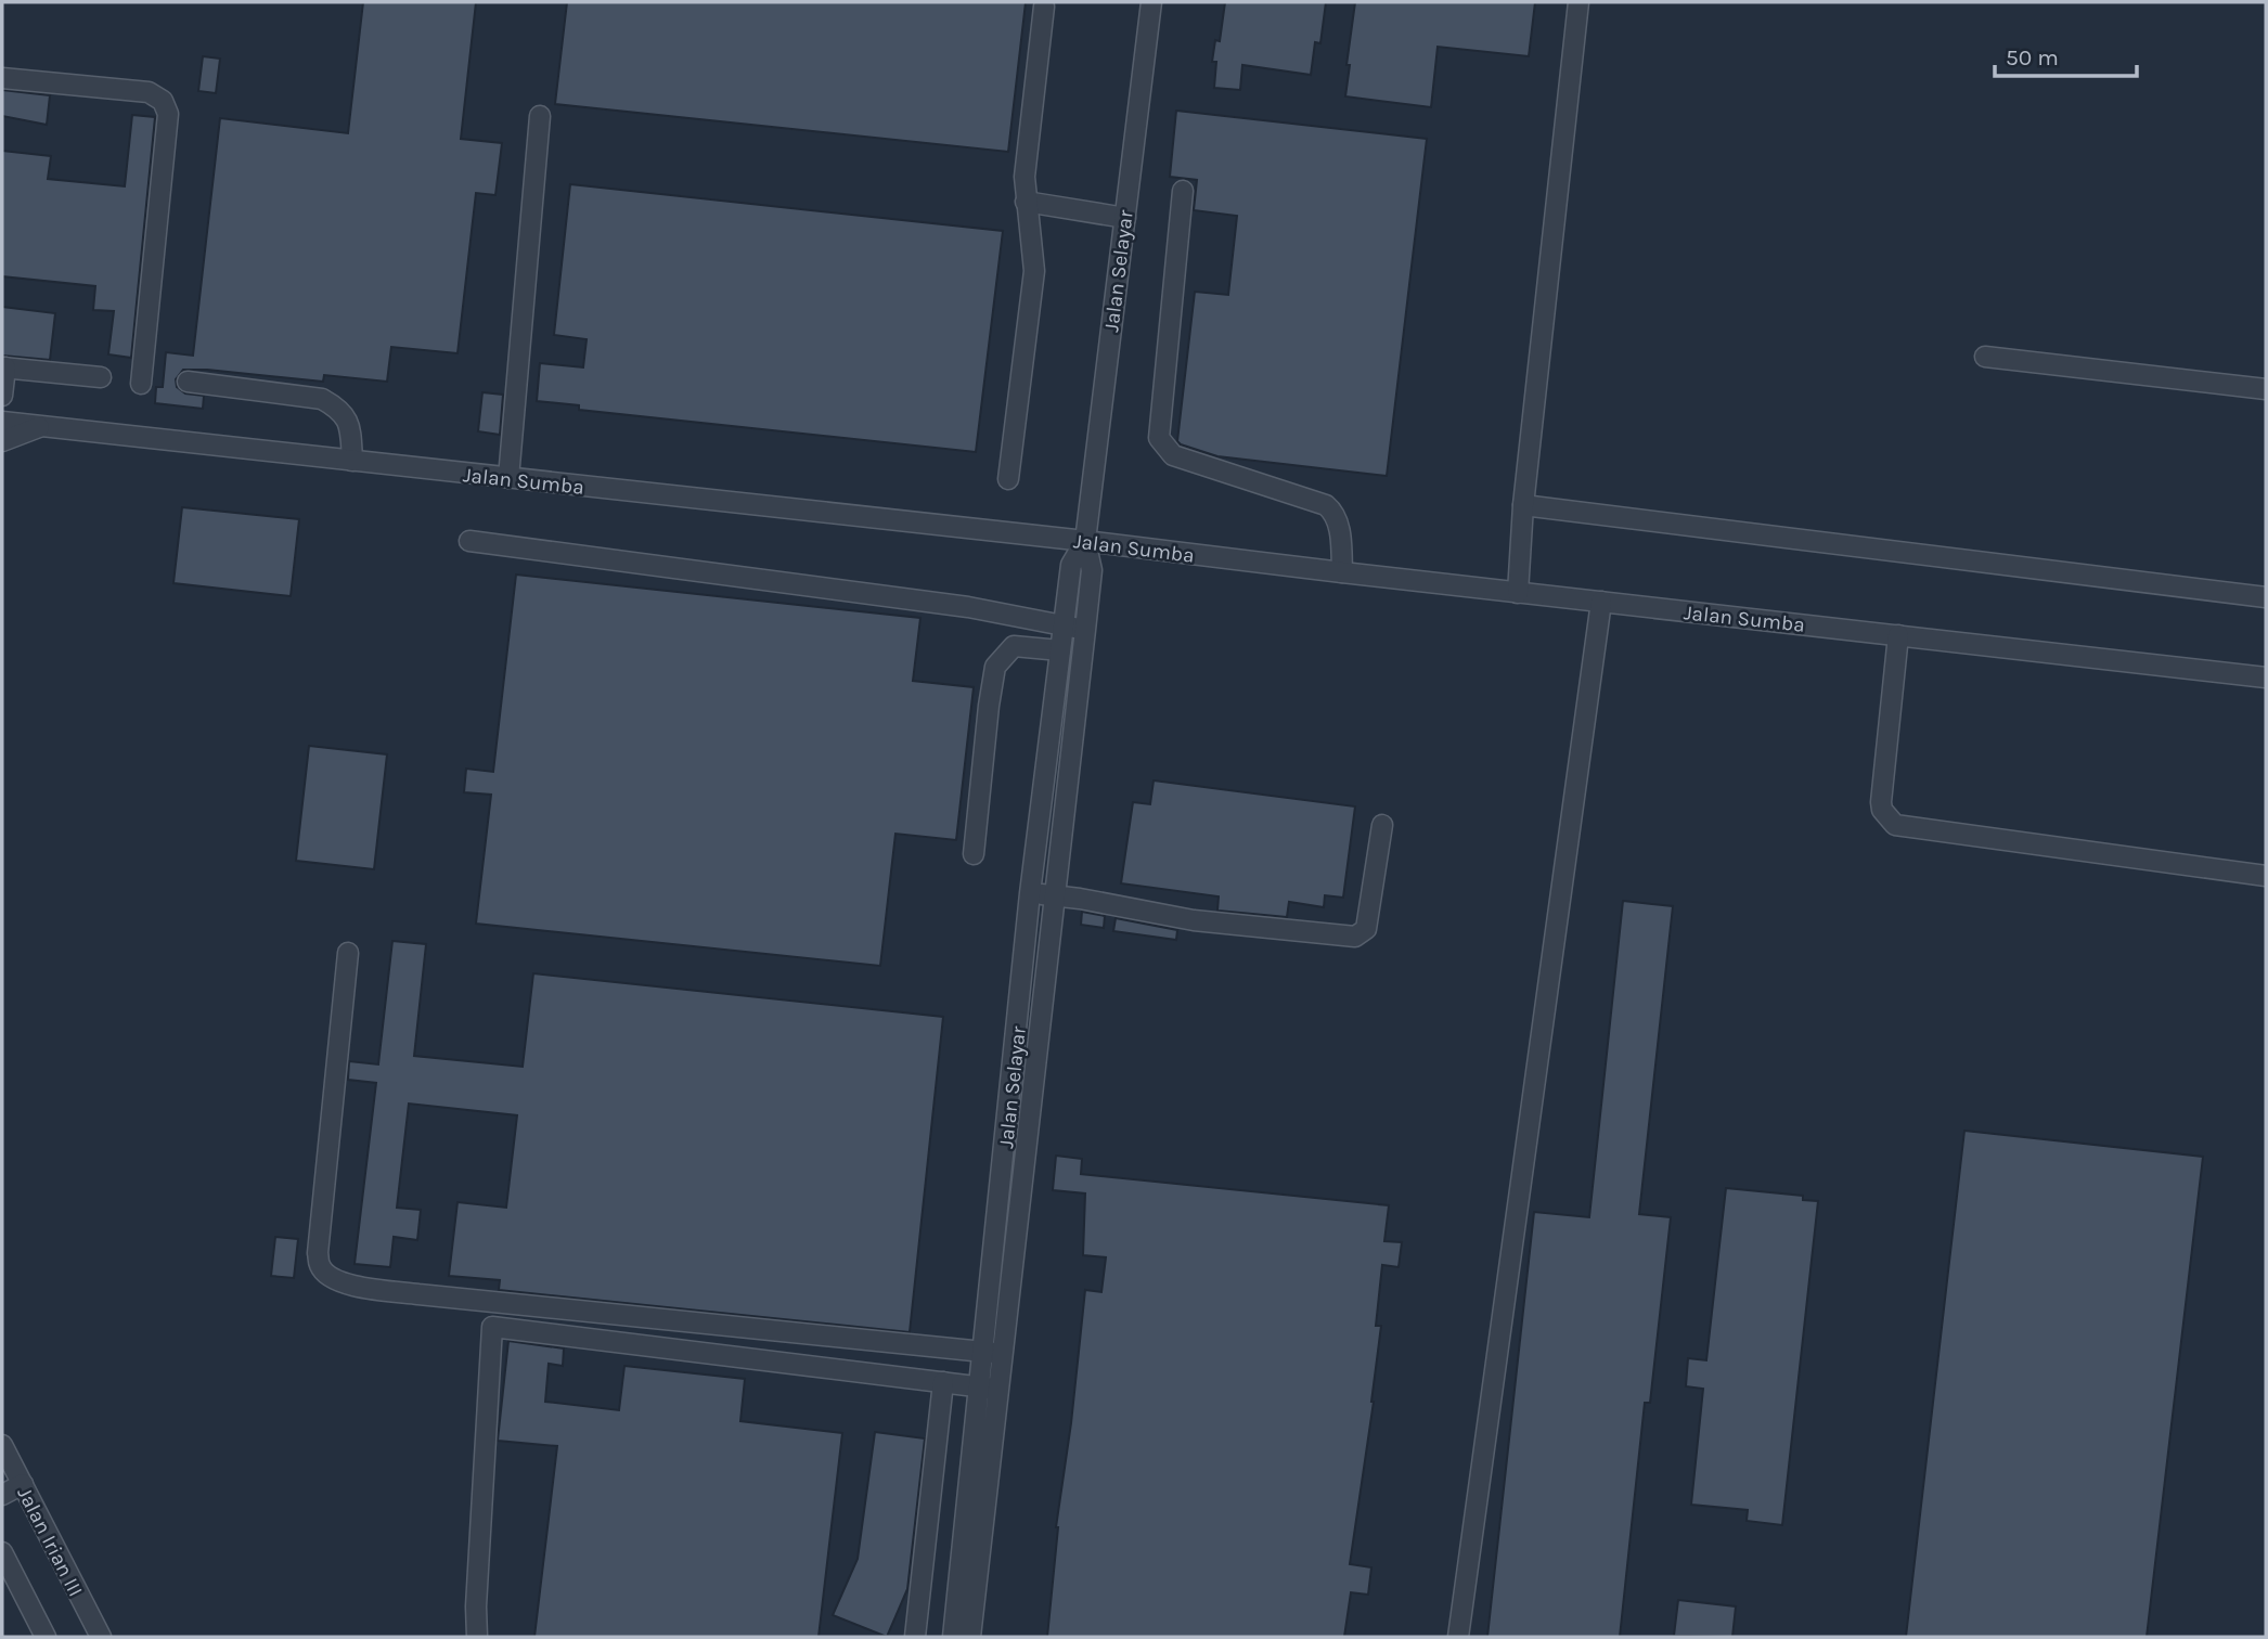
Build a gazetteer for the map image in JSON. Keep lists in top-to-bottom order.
{
  "streets": {
    "street": ["Jalan Selayar", "Jalan Sumba", "Jalan Irian III"]
  },
  "crossings": [
    ["Jalan Selayar", "Jalan Sumba"]
  ],
  "scale_bar": "50 m"
}
